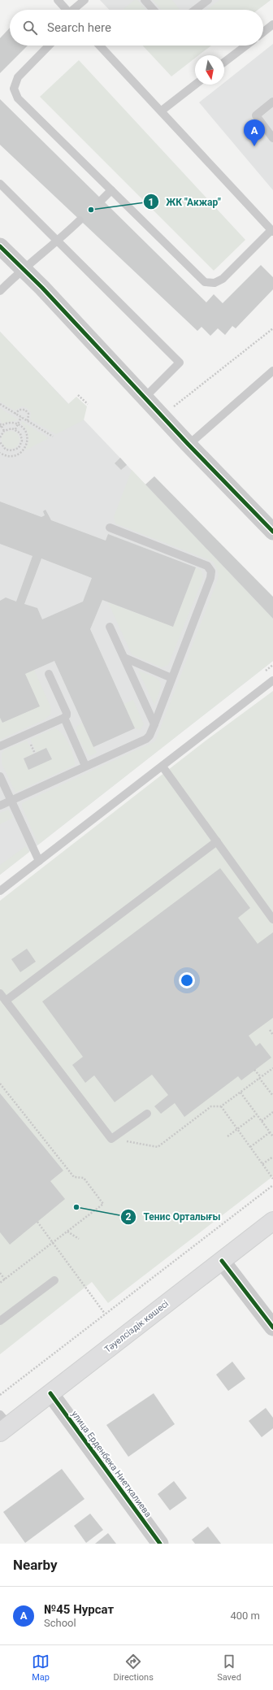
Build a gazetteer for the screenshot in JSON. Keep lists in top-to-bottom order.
{
  "streets": {
    "main road": ["Тәуелсіздік көшесі"],
    "street": ["улица Ерденбека Ниеткалиева"]
  },
  "crossings": [
    ["Тәуелсіздік көшесі", "улица Ерденбека Ниеткалиева"]
  ],
  "places": ["ЖК \"Акжар\"", "Тенис Орталығы"],
  "north": "bottom",
  "page": {
    "search": "Search here",
    "pins": "A",
    "heading": "Nearby",
    "list": [
      {
        "mark": "A",
        "name": "№45 Нурсат",
        "note": "School",
        "value": "400 m"
      }
    ],
    "nav": ["Map", "Directions", "Saved"]
  }
}
